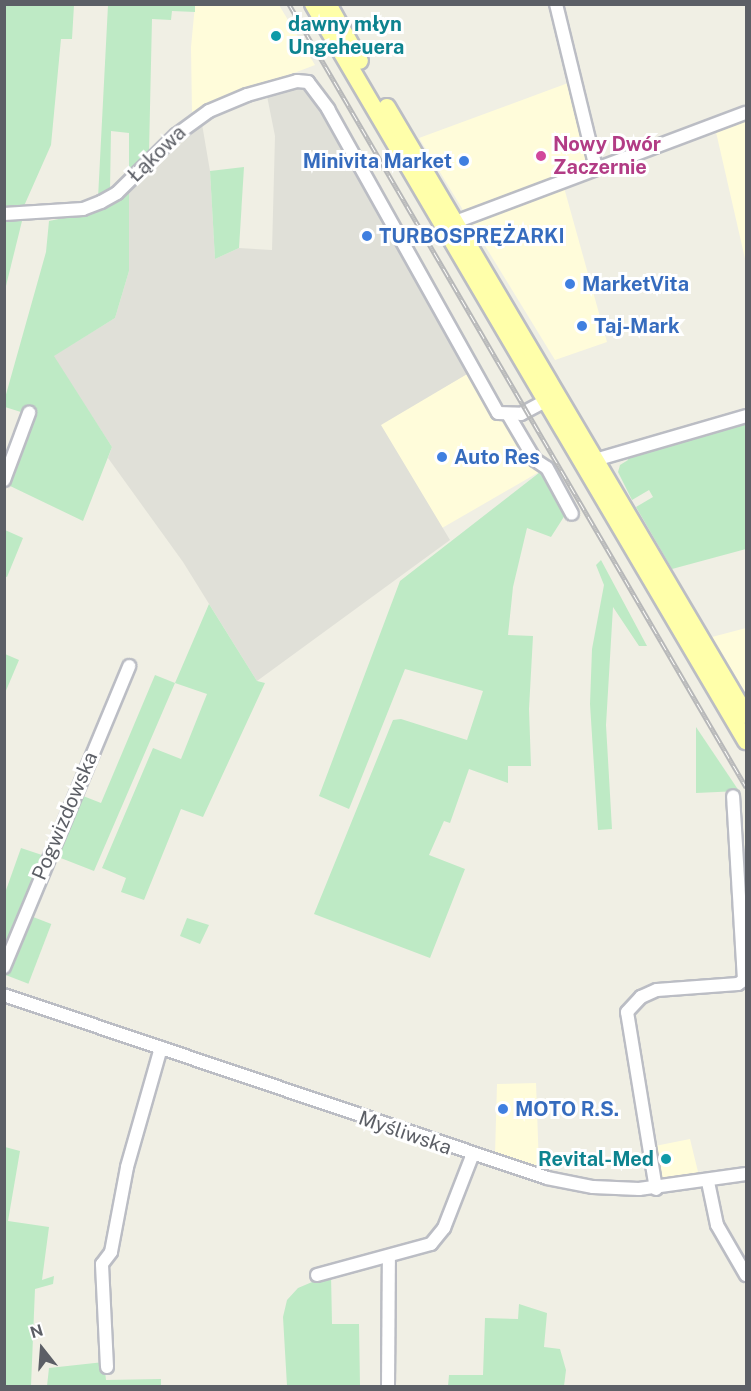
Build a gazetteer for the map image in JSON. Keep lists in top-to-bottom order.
{
  "streets": {
    "street": ["Łąkowa", "Pogwizdowska", "Myśliwska"]
  },
  "places": [
    "dawny młyn Ungeheuera",
    "Nowy Dwór Zaczernie",
    "Minivita Market",
    "TURBOSPRĘŻARKI",
    "MarketVita",
    "Taj-Mark",
    "Auto Res",
    "MOTO R.S.",
    "Revital-Med"
  ],
  "north": "top"
}
